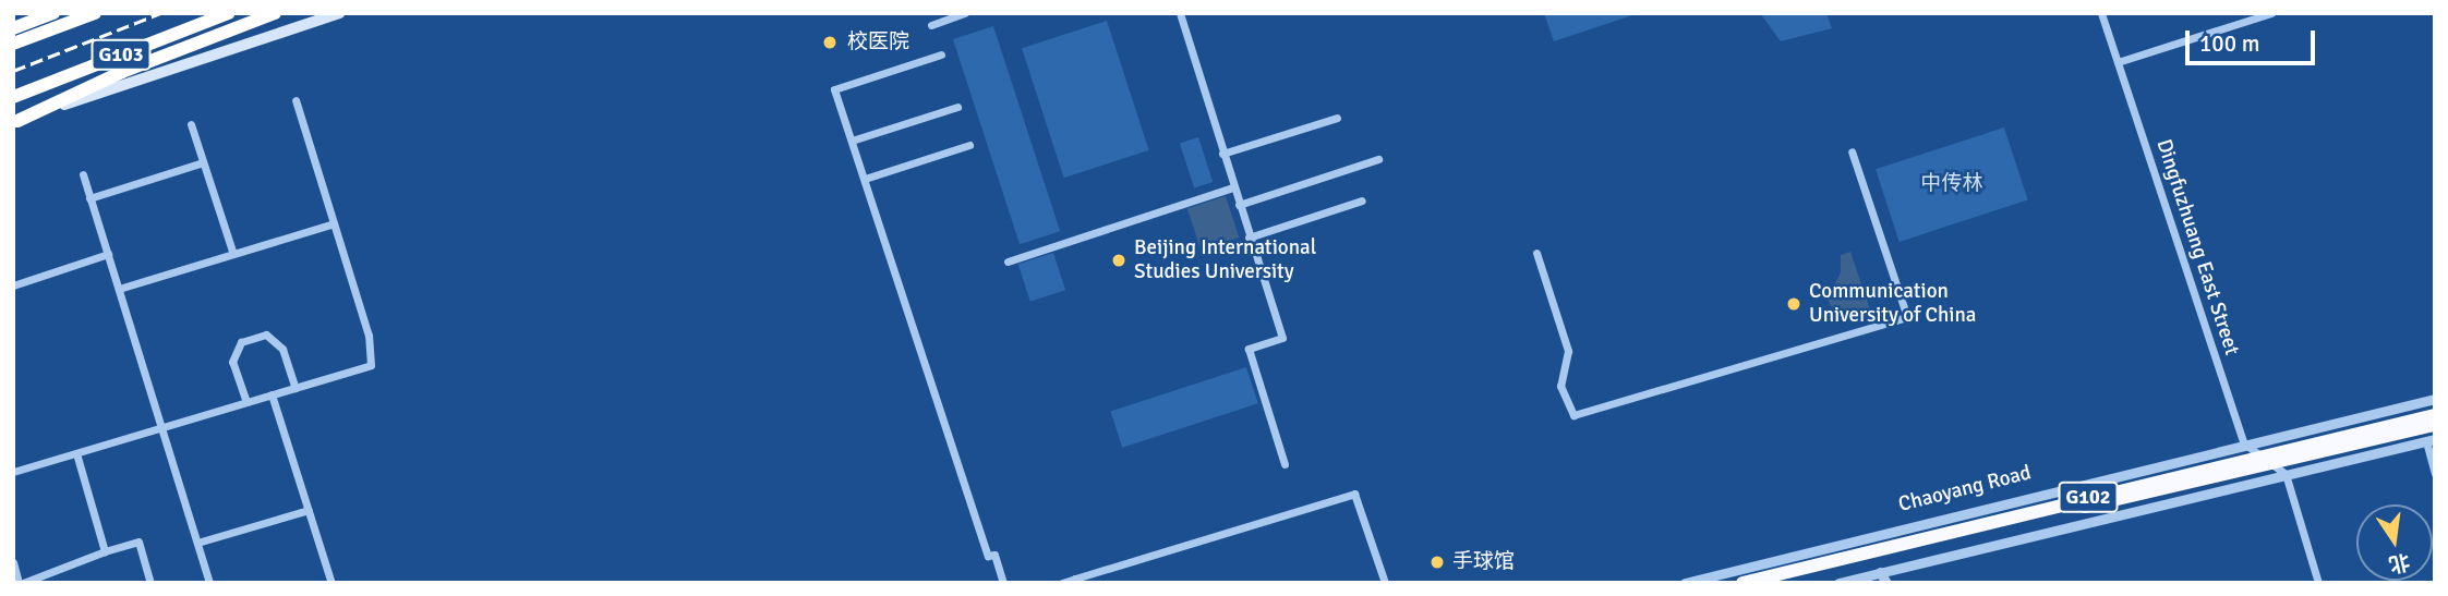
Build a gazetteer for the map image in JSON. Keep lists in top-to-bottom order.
{
  "streets": {
    "highway": ["G103", "Chaoyang Road", "G102"],
    "street": ["Dingfuzhuang East Street"]
  },
  "crossings": [
    ["Dingfuzhuang East Street", "Chaoyang Road"]
  ],
  "parks": ["中传林"],
  "places": [
    "校医院",
    "Beijing International Studies University",
    "Communication University of China",
    "手球馆"
  ],
  "scale_bar": "100 m",
  "north": "bottom"
}
